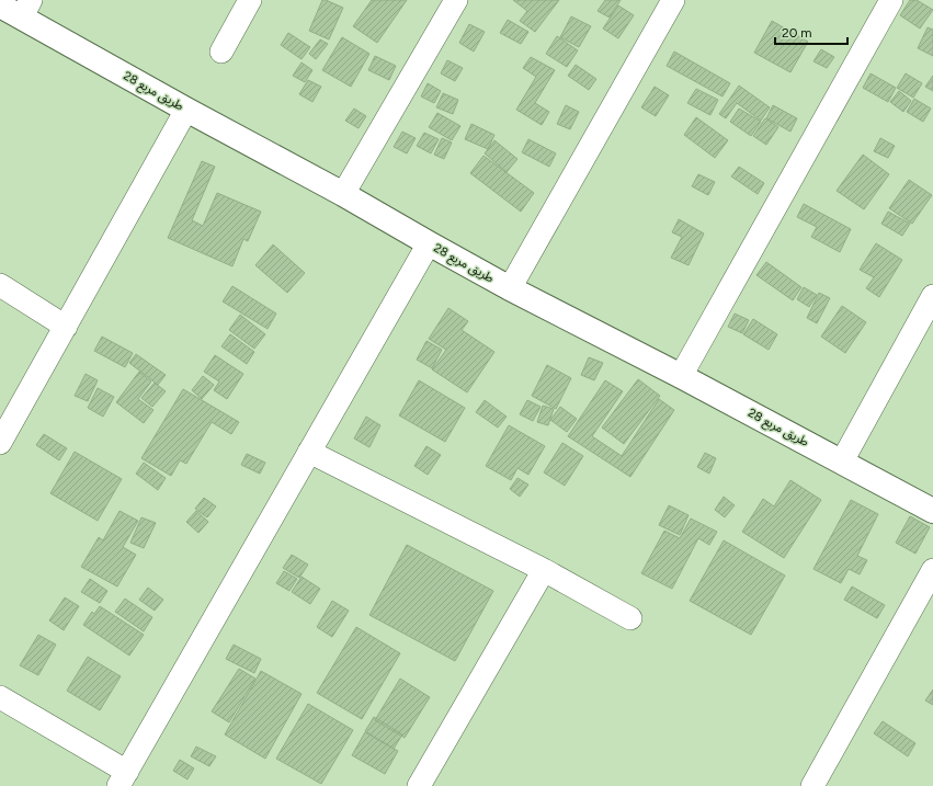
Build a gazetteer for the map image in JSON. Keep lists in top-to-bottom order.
{
  "streets": {
    "street": ["طريق مربع 28"]
  },
  "scale_bar": "20 m"
}
